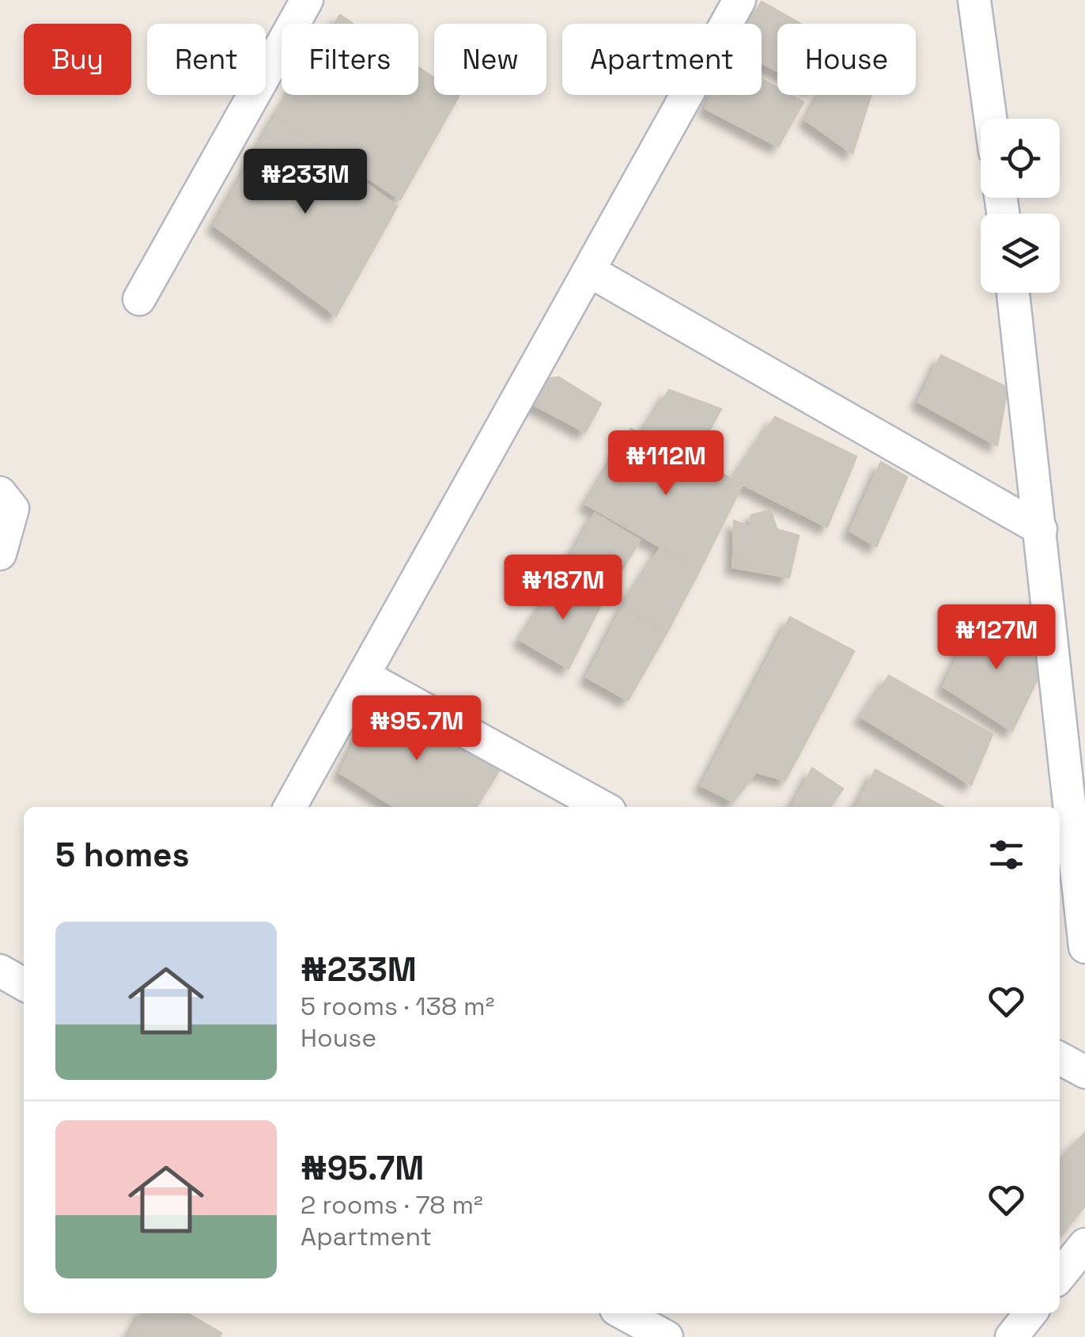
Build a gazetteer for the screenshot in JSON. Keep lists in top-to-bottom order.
{
  "page": {
    "chip": [
      "Buy",
      "Rent",
      "Filters",
      "New",
      "Apartment",
      "House"
    ],
    "price": [
      "₦233M",
      "₦112M",
      "₦187M",
      "₦127M",
      "₦95.7M"
    ],
    "heading": "5 homes",
    "list": [
      {
        "name": "₦233M",
        "note": "5 rooms · 138 m² · House"
      },
      {
        "name": "₦95.7M",
        "note": "2 rooms · 78 m² · Apartment"
      }
    ]
  }
}
